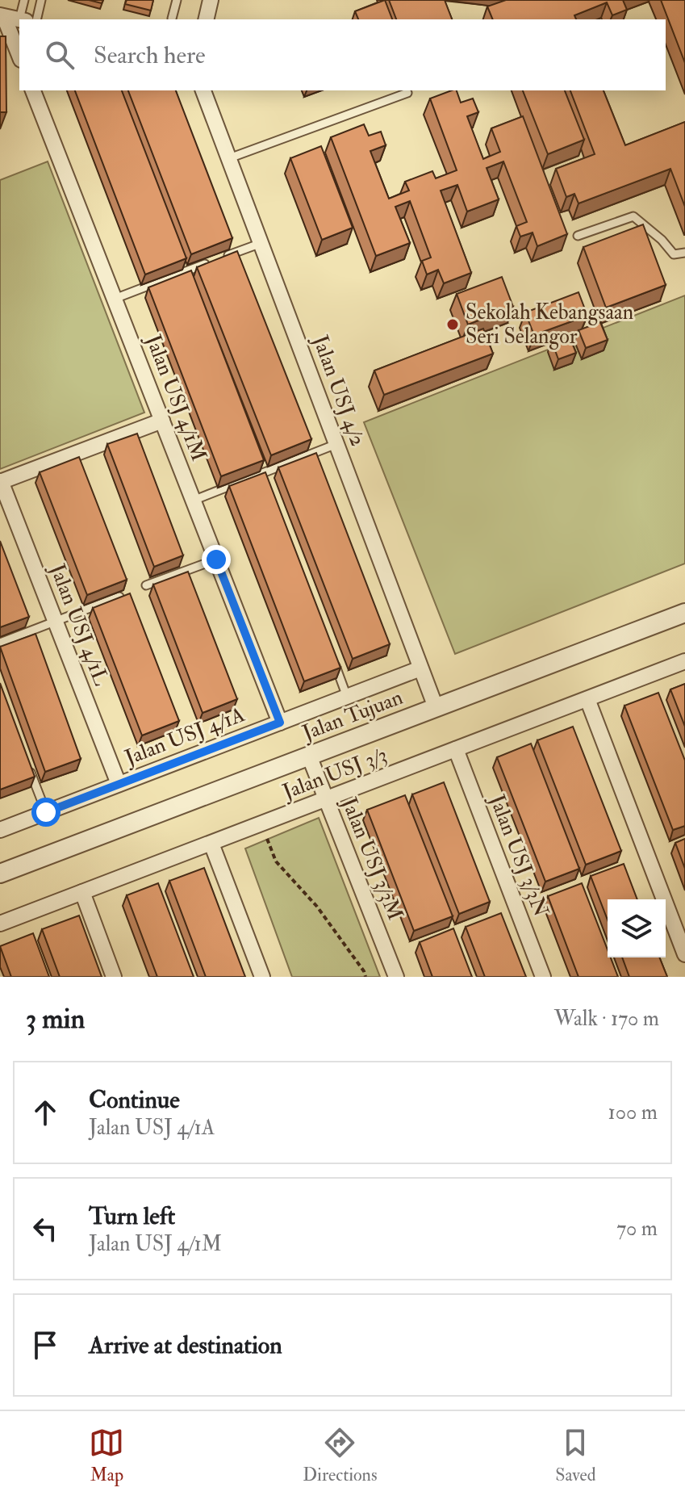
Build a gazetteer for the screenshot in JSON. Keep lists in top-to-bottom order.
{
  "streets": {
    "street": [
      "Jalan USJ 4/2",
      "Jalan USJ 4/1M",
      "Jalan USJ 4/1L",
      "Jalan Tujuan",
      "Jalan USJ 4/1A",
      "Jalan USJ 3/3",
      "Jalan USJ 3/3N",
      "Jalan USJ 3/3M"
    ]
  },
  "crossings": [
    ["Jalan USJ 4/2", "Jalan Tujuan"],
    ["Jalan USJ 4/2", "Jalan USJ 4/1A"],
    ["Jalan USJ 4/1M", "Jalan USJ 4/1A"],
    ["Jalan USJ 4/1L", "Jalan USJ 4/1A"],
    ["Jalan Tujuan", "Jalan USJ 3/3M"],
    ["Jalan USJ 3/3", "Jalan USJ 3/3N"],
    ["Jalan USJ 3/3", "Jalan USJ 3/3M"]
  ],
  "places": ["Sekolah Kebangsaan Seri Selangor"],
  "page": {
    "search": "Search here",
    "heading": ["3 min", "Walk · 170 m"],
    "list": [
      ["Continue", "Jalan USJ 4/1A", "100 m"],
      ["Turn left", "Jalan USJ 4/1M", "70 m"],
      "Arrive at destination"
    ],
    "nav": ["Map", "Directions", "Saved"]
  }
}
